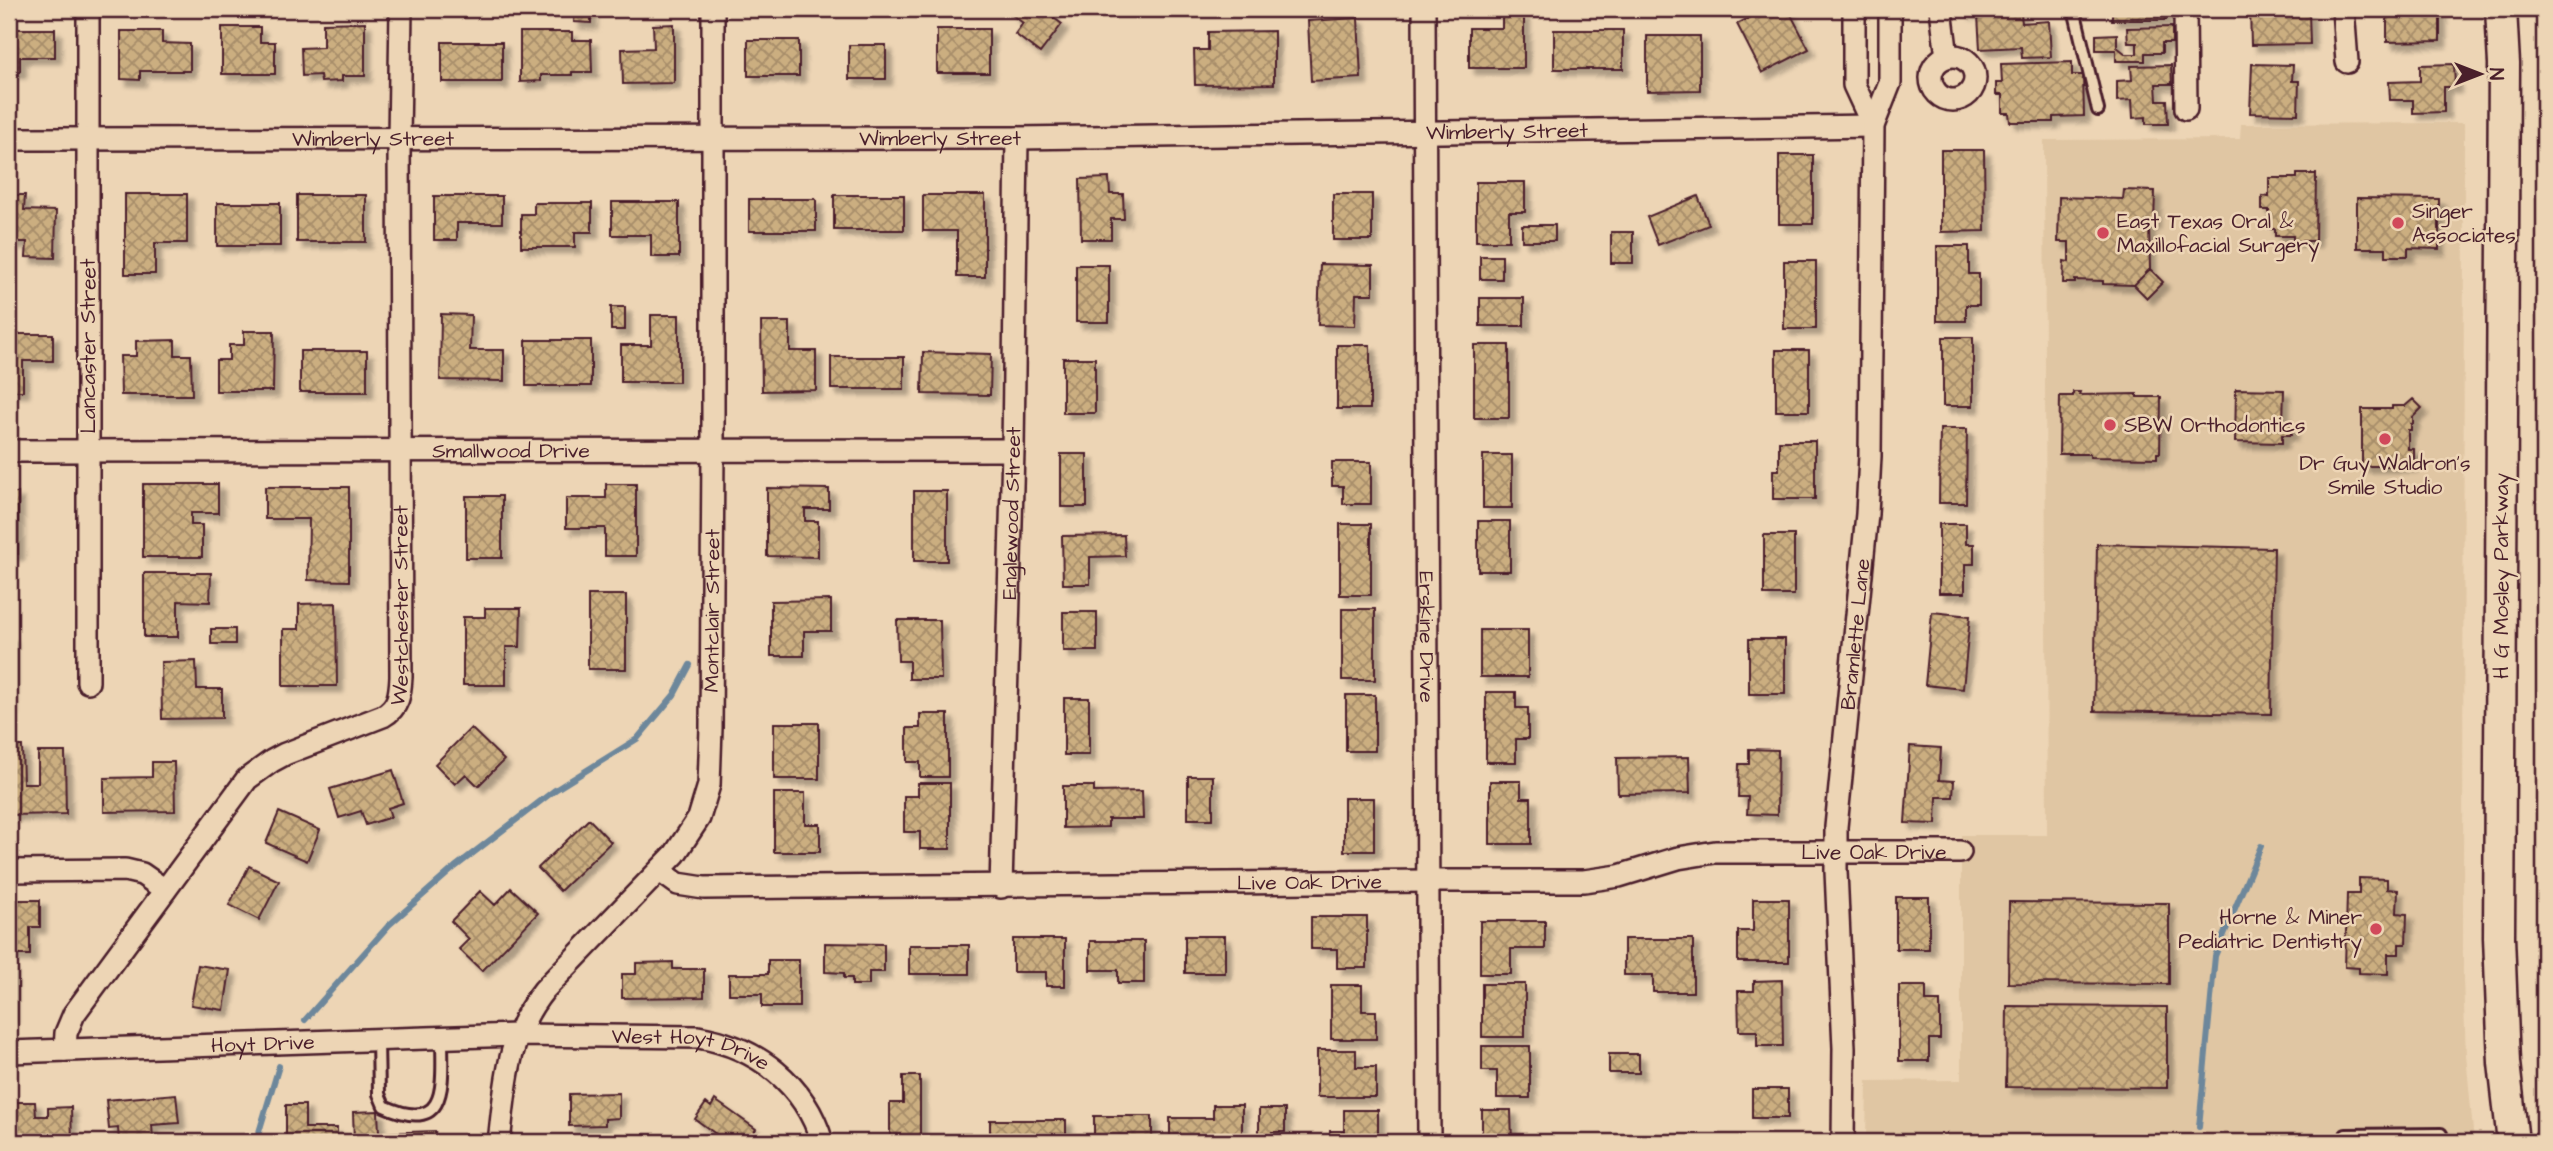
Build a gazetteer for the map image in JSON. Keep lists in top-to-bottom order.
{
  "streets": {
    "main road": ["H G Mosley Parkway"],
    "street": [
      "Wimberly Street",
      "Lancaster Street",
      "Smallwood Drive",
      "Englewood Street",
      "Westchester Street",
      "Montclair Street",
      "Bramlette Lane",
      "Erskine Drive",
      "Live Oak Drive",
      "Hoyt Drive",
      "West Hoyt Drive"
    ]
  },
  "crossings": [
    ["Wimberly Street", "Lancaster Street"],
    ["Wimberly Street", "Englewood Street"],
    ["Wimberly Street", "Westchester Street"],
    ["Wimberly Street", "Montclair Street"],
    ["Wimberly Street", "Bramlette Lane"],
    ["Wimberly Street", "Erskine Drive"],
    ["Lancaster Street", "Smallwood Drive"],
    ["Smallwood Drive", "Englewood Street"],
    ["Smallwood Drive", "Westchester Street"],
    ["Smallwood Drive", "Montclair Street"],
    ["Englewood Street", "Live Oak Drive"],
    ["Westchester Street", "Hoyt Drive"],
    ["Montclair Street", "Live Oak Drive"],
    ["Montclair Street", "Hoyt Drive"],
    ["Montclair Street", "West Hoyt Drive"],
    ["Bramlette Lane", "Live Oak Drive"],
    ["Erskine Drive", "Live Oak Drive"],
    ["Hoyt Drive", "West Hoyt Drive"]
  ],
  "places": [
    "Singer Associates",
    "East Texas Oral & Maxillofacial Surgery",
    "SBW Orthodontics",
    "Dr Guy Waldron's Smile Studio",
    "Horne & Miner Pediatric Dentistry"
  ],
  "north": "right"
}
